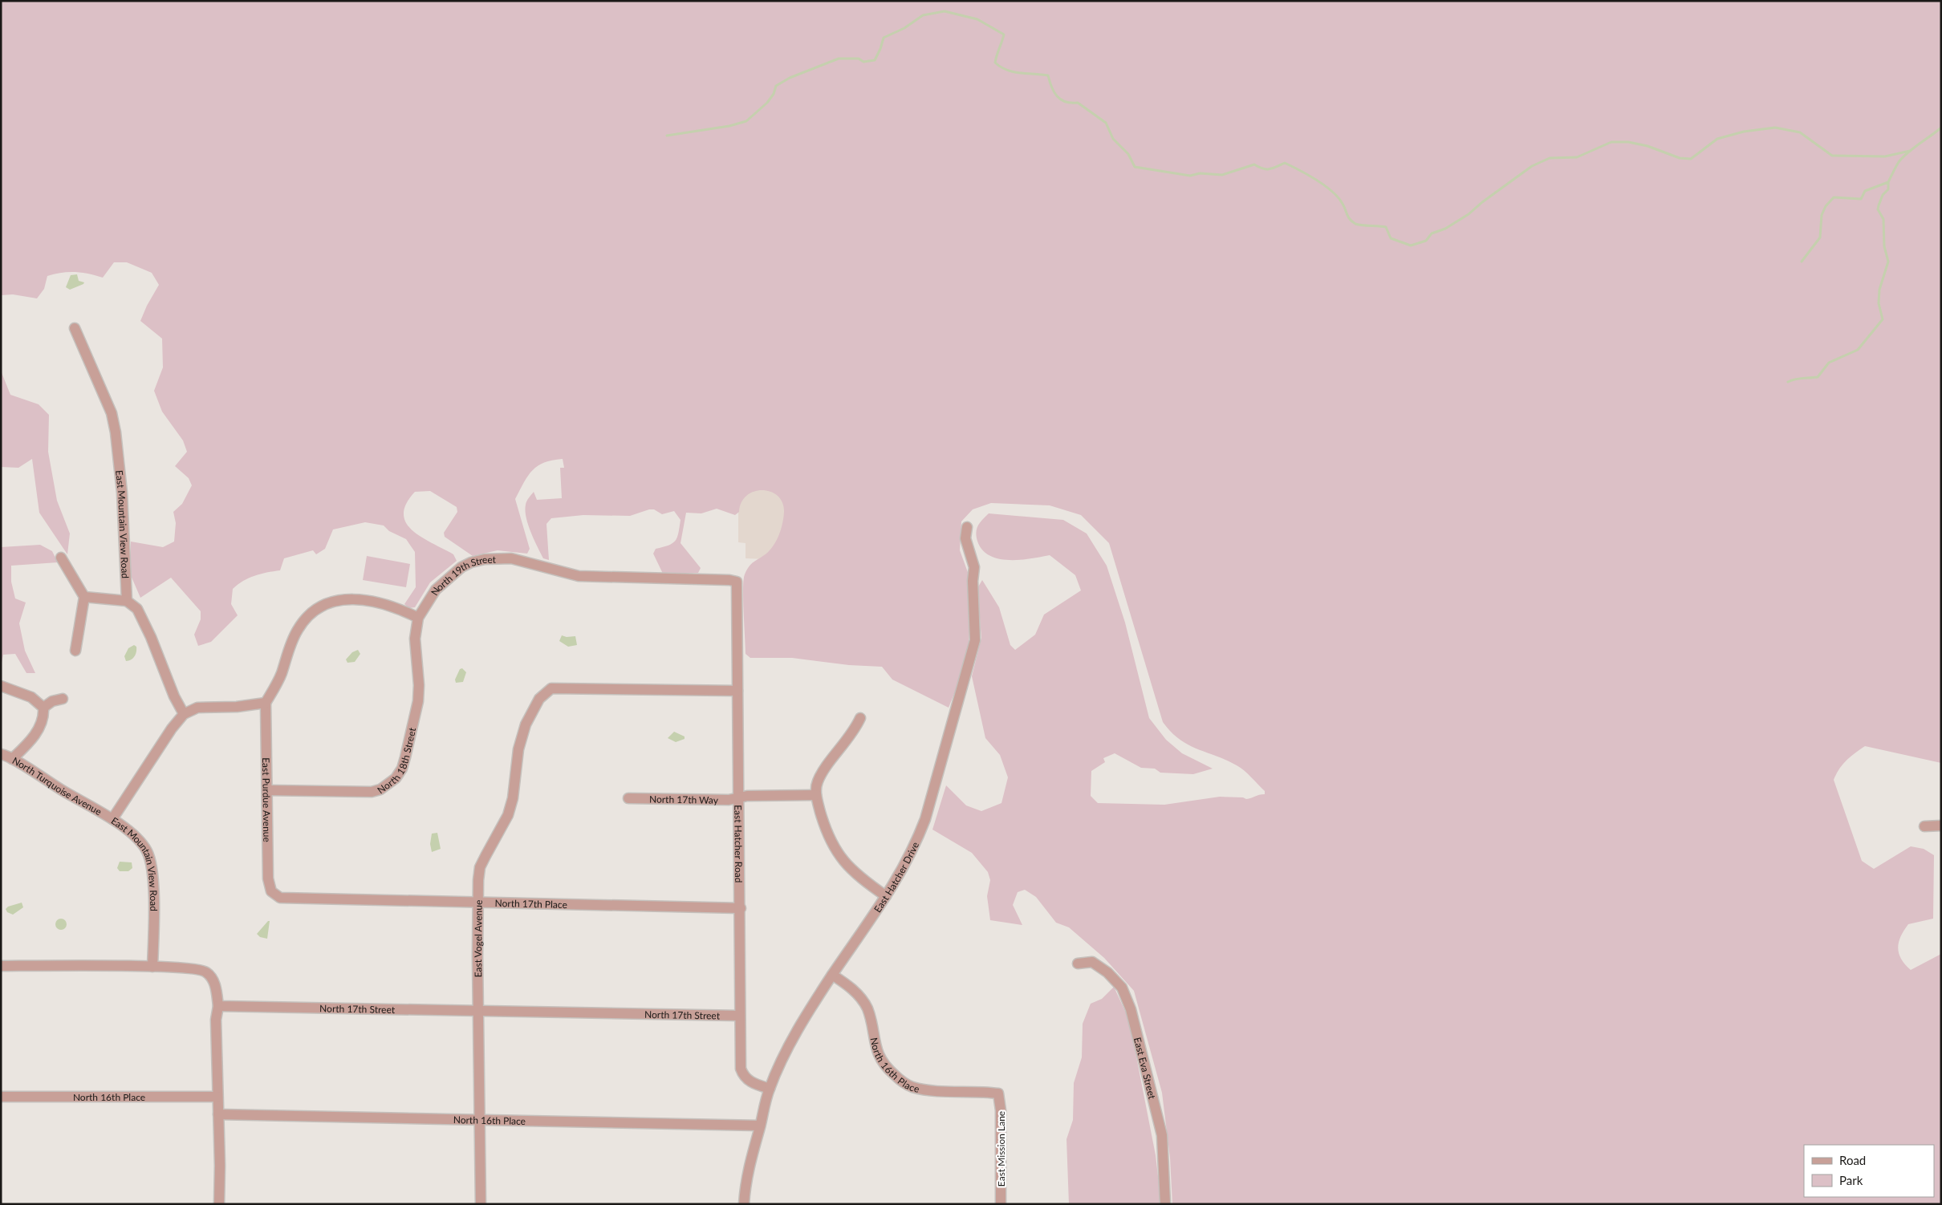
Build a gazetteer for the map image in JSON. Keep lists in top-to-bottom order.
{
  "streets": {
    "street": [
      "East Mountain View Road",
      "North 19th Street",
      "North 18th Street",
      "North Turquoise Avenue",
      "North 17th Way",
      "East Purdue Avenue",
      "East Hatcher Road",
      "East Hatcher Drive",
      "North 17th Place",
      "East Vogel Avenue",
      "North 17th Street",
      "North 16th Place",
      "East Eva Street",
      "East Mission Lane"
    ]
  },
  "crossings": [
    ["East Mountain View Road", "North Turquoise Avenue"],
    ["North 19th Street", "North 18th Street"],
    ["North 19th Street", "East Hatcher Road"],
    ["North 18th Street", "East Purdue Avenue"],
    ["North 17th Way", "East Hatcher Road"],
    ["East Purdue Avenue", "North 17th Place"],
    ["East Hatcher Road", "East Hatcher Drive"],
    ["East Hatcher Road", "North 17th Place"],
    ["East Hatcher Road", "East Vogel Avenue"],
    ["East Hatcher Road", "North 17th Street"],
    ["East Hatcher Drive", "North 16th Place"],
    ["North 17th Place", "East Vogel Avenue"],
    ["East Vogel Avenue", "North 17th Street"],
    ["East Vogel Avenue", "North 16th Place"],
    ["North 16th Place", "East Mission Lane"]
  ],
  "legend": ["Road", "Park"]
}
